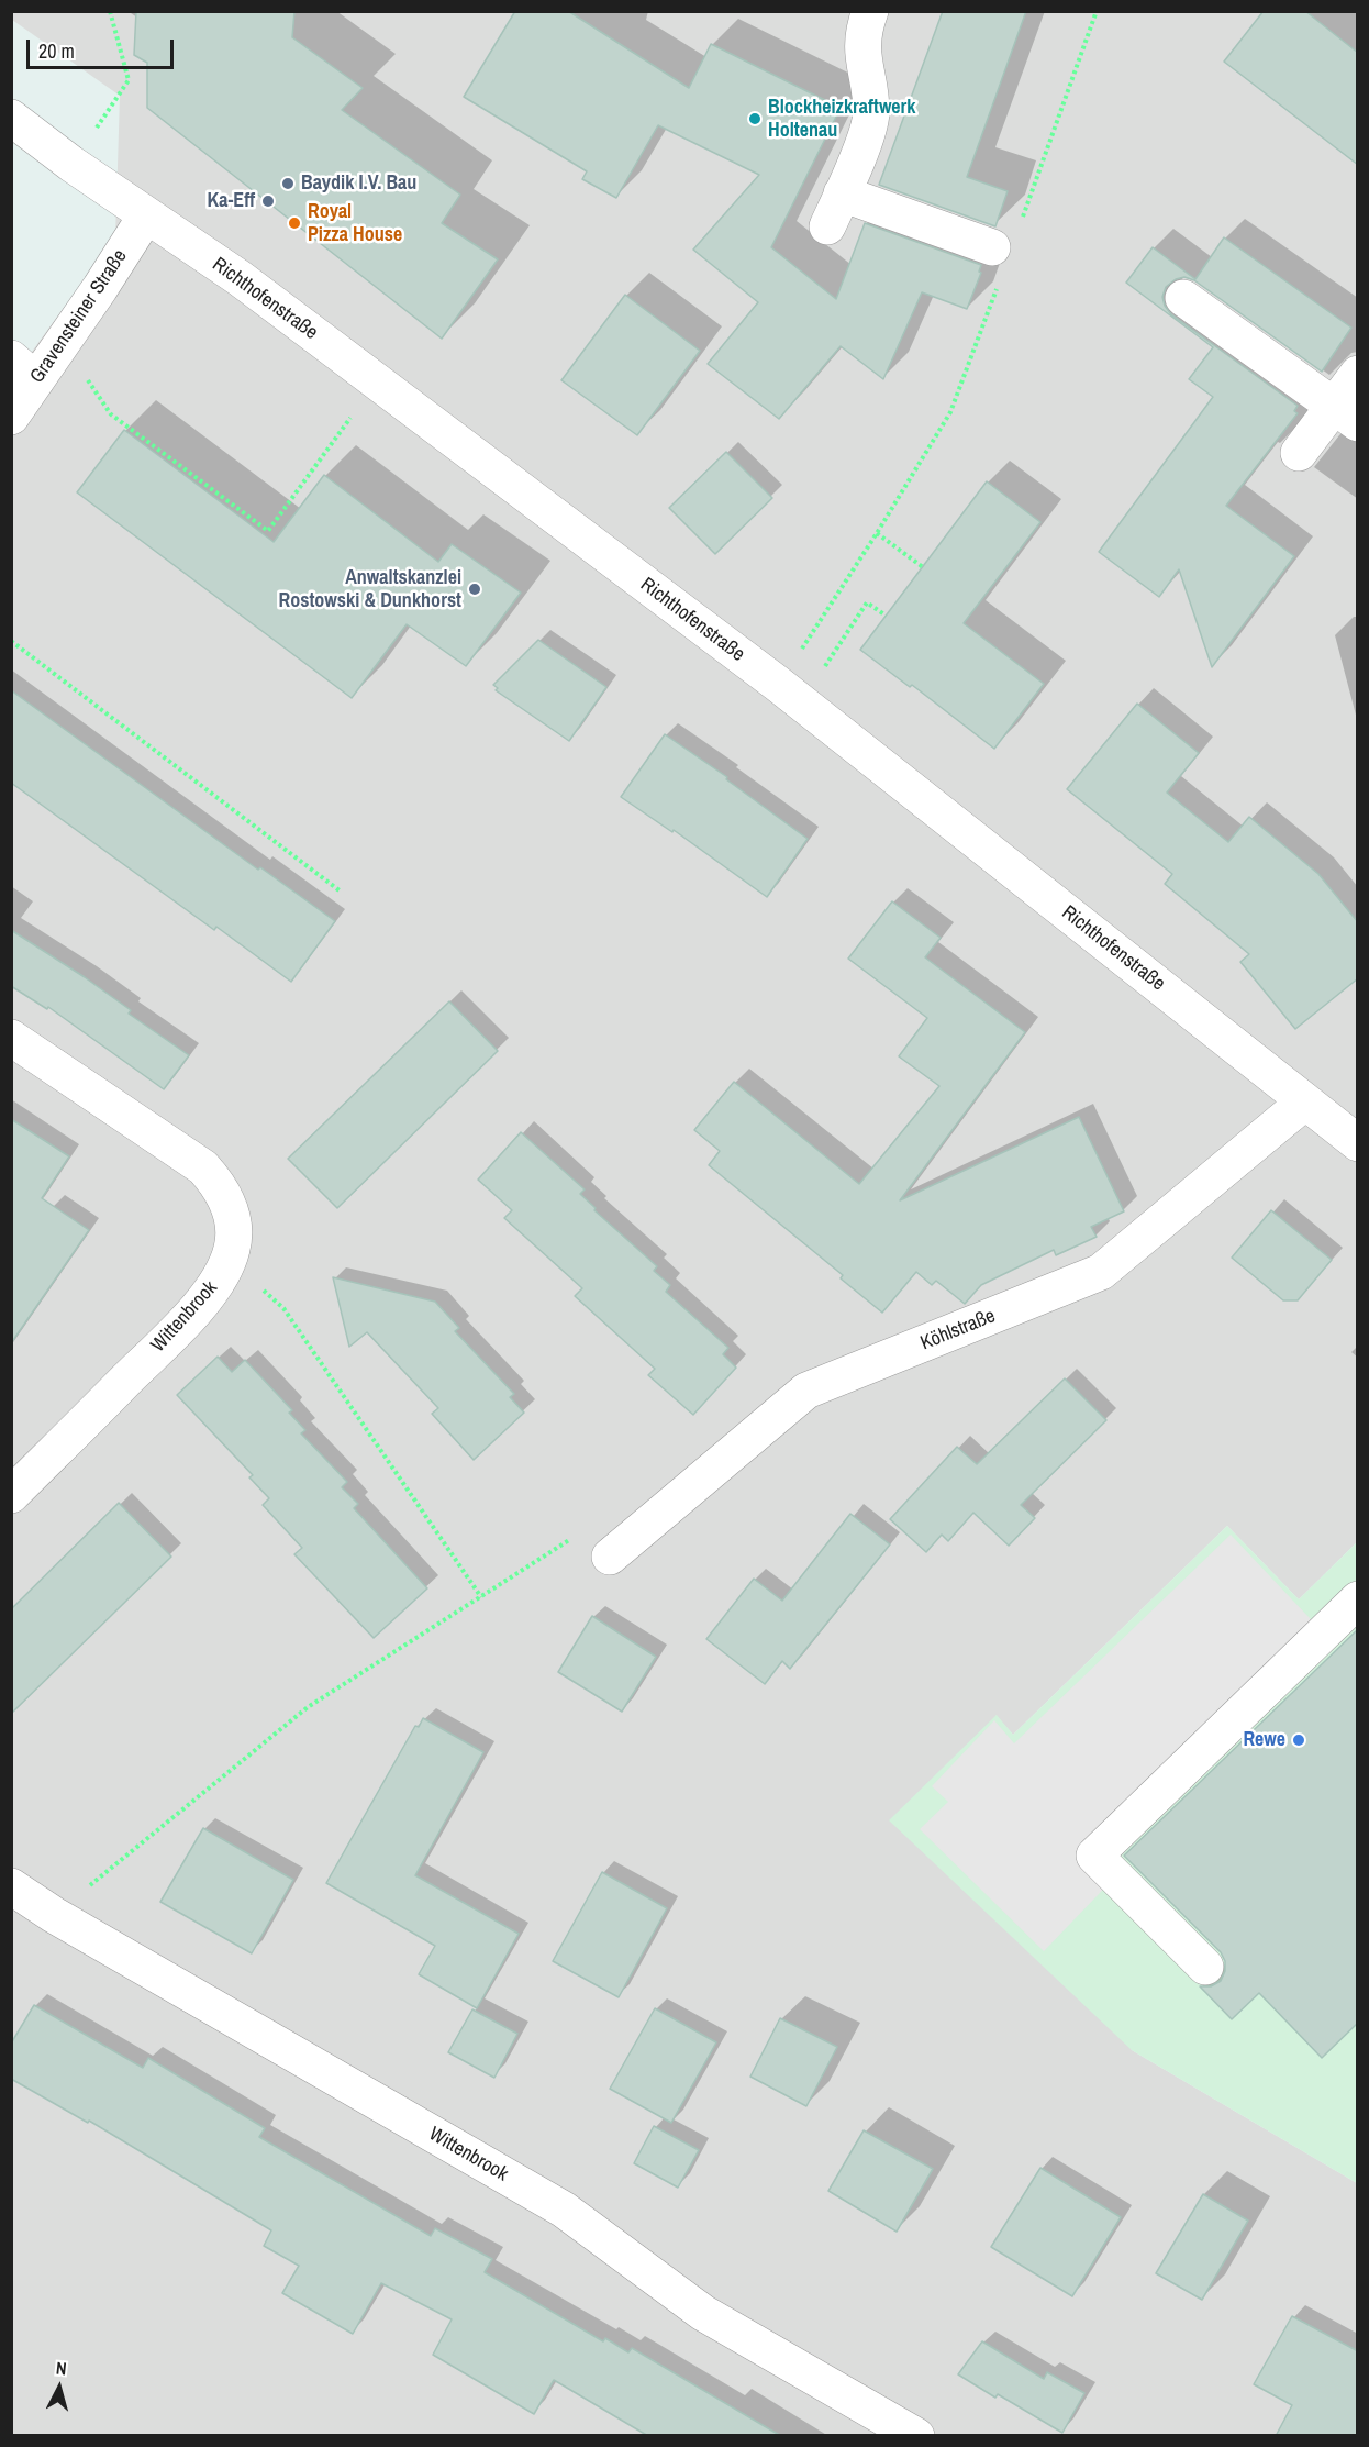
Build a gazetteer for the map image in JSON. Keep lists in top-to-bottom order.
{
  "streets": {
    "street": [
      "Richthofenstraße",
      "Gravensteiner Straße",
      "Wittenbrook",
      "Köhlstraße"
    ]
  },
  "crossings": [
    ["Richthofenstraße", "Gravensteiner Straße"],
    ["Richthofenstraße", "Köhlstraße"]
  ],
  "places": [
    "Blockheizkraftwerk Holtenau",
    "Baydik I.V. Bau",
    "Ka-Eff",
    "Royal Pizza House",
    "Anwaltskanzlei Rostowski & Dunkhorst",
    "Rewe"
  ],
  "scale_bar": "20 m",
  "north": "top"
}
